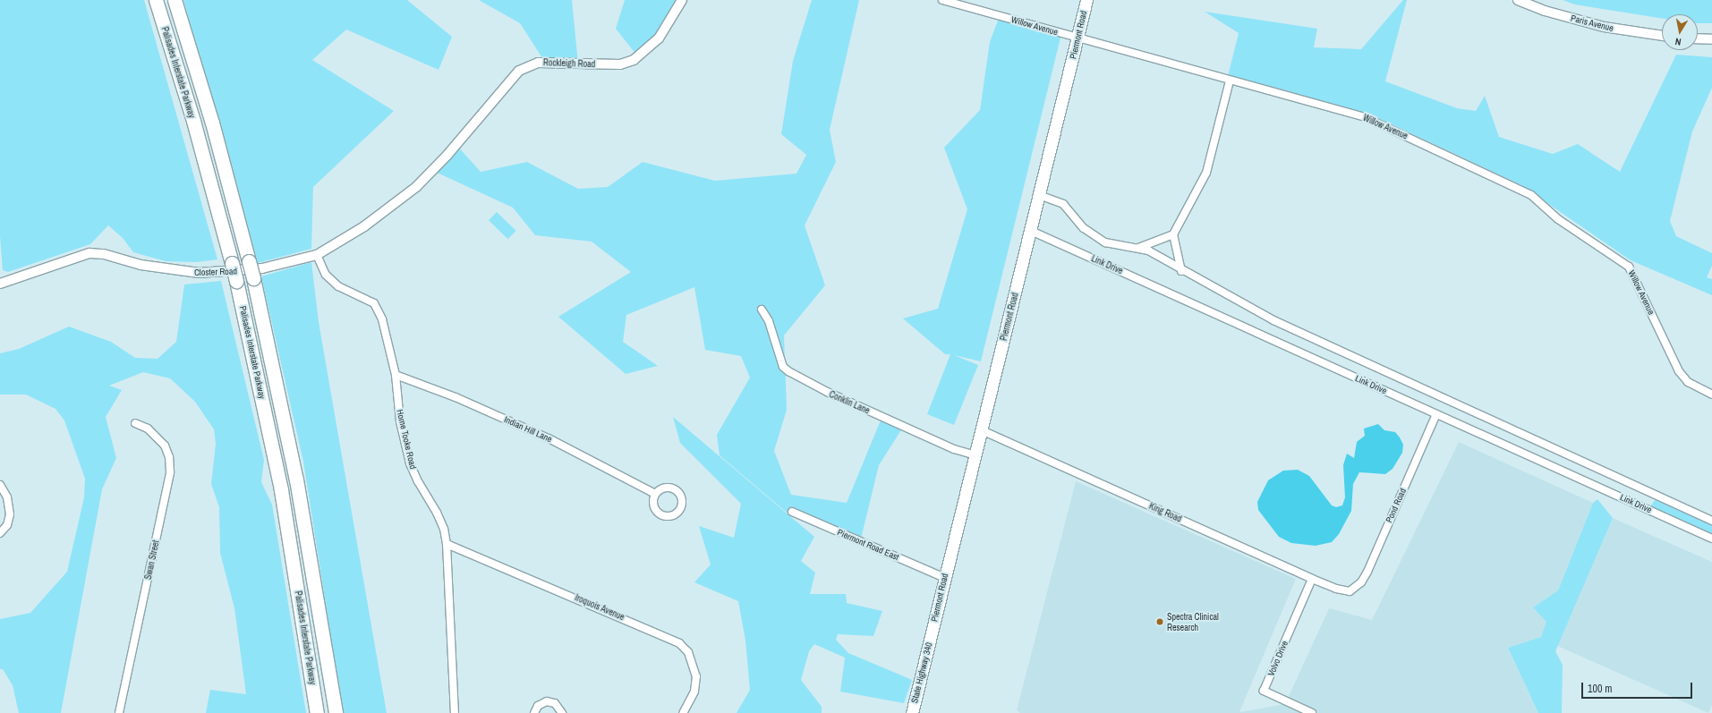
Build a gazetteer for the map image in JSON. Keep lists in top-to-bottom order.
{
  "streets": {
    "highway": ["Palisades Interstate Parkway"],
    "main road": ["Piermont Road", "State Highway 340"],
    "street": [
      "Paris Avenue",
      "Willow Avenue",
      "Rockleigh Road",
      "Link Drive",
      "Closter Road",
      "Conklin Lane",
      "Indian Hill Lane",
      "Horne Tooke Road",
      "Pond Road",
      "King Road",
      "Piermont Road East",
      "Swan Street",
      "Iroquois Avenue",
      "Volvo Drive"
    ]
  },
  "crossings": [
    ["Willow Avenue", "Piermont Road"],
    ["Piermont Road", "Link Drive"],
    ["Piermont Road", "Conklin Lane"],
    ["Piermont Road", "King Road"],
    ["Piermont Road", "Piermont Road East"],
    ["Piermont Road", "State Highway 340"],
    ["Rockleigh Road", "Closter Road"],
    ["Link Drive", "Pond Road"],
    ["Closter Road", "Horne Tooke Road"],
    ["Indian Hill Lane", "Horne Tooke Road"],
    ["Horne Tooke Road", "Iroquois Avenue"],
    ["Pond Road", "King Road"],
    ["King Road", "Volvo Drive"]
  ],
  "places": ["Spectra Clinical Research"],
  "scale_bar": "100 m",
  "north": "bottom"
}
